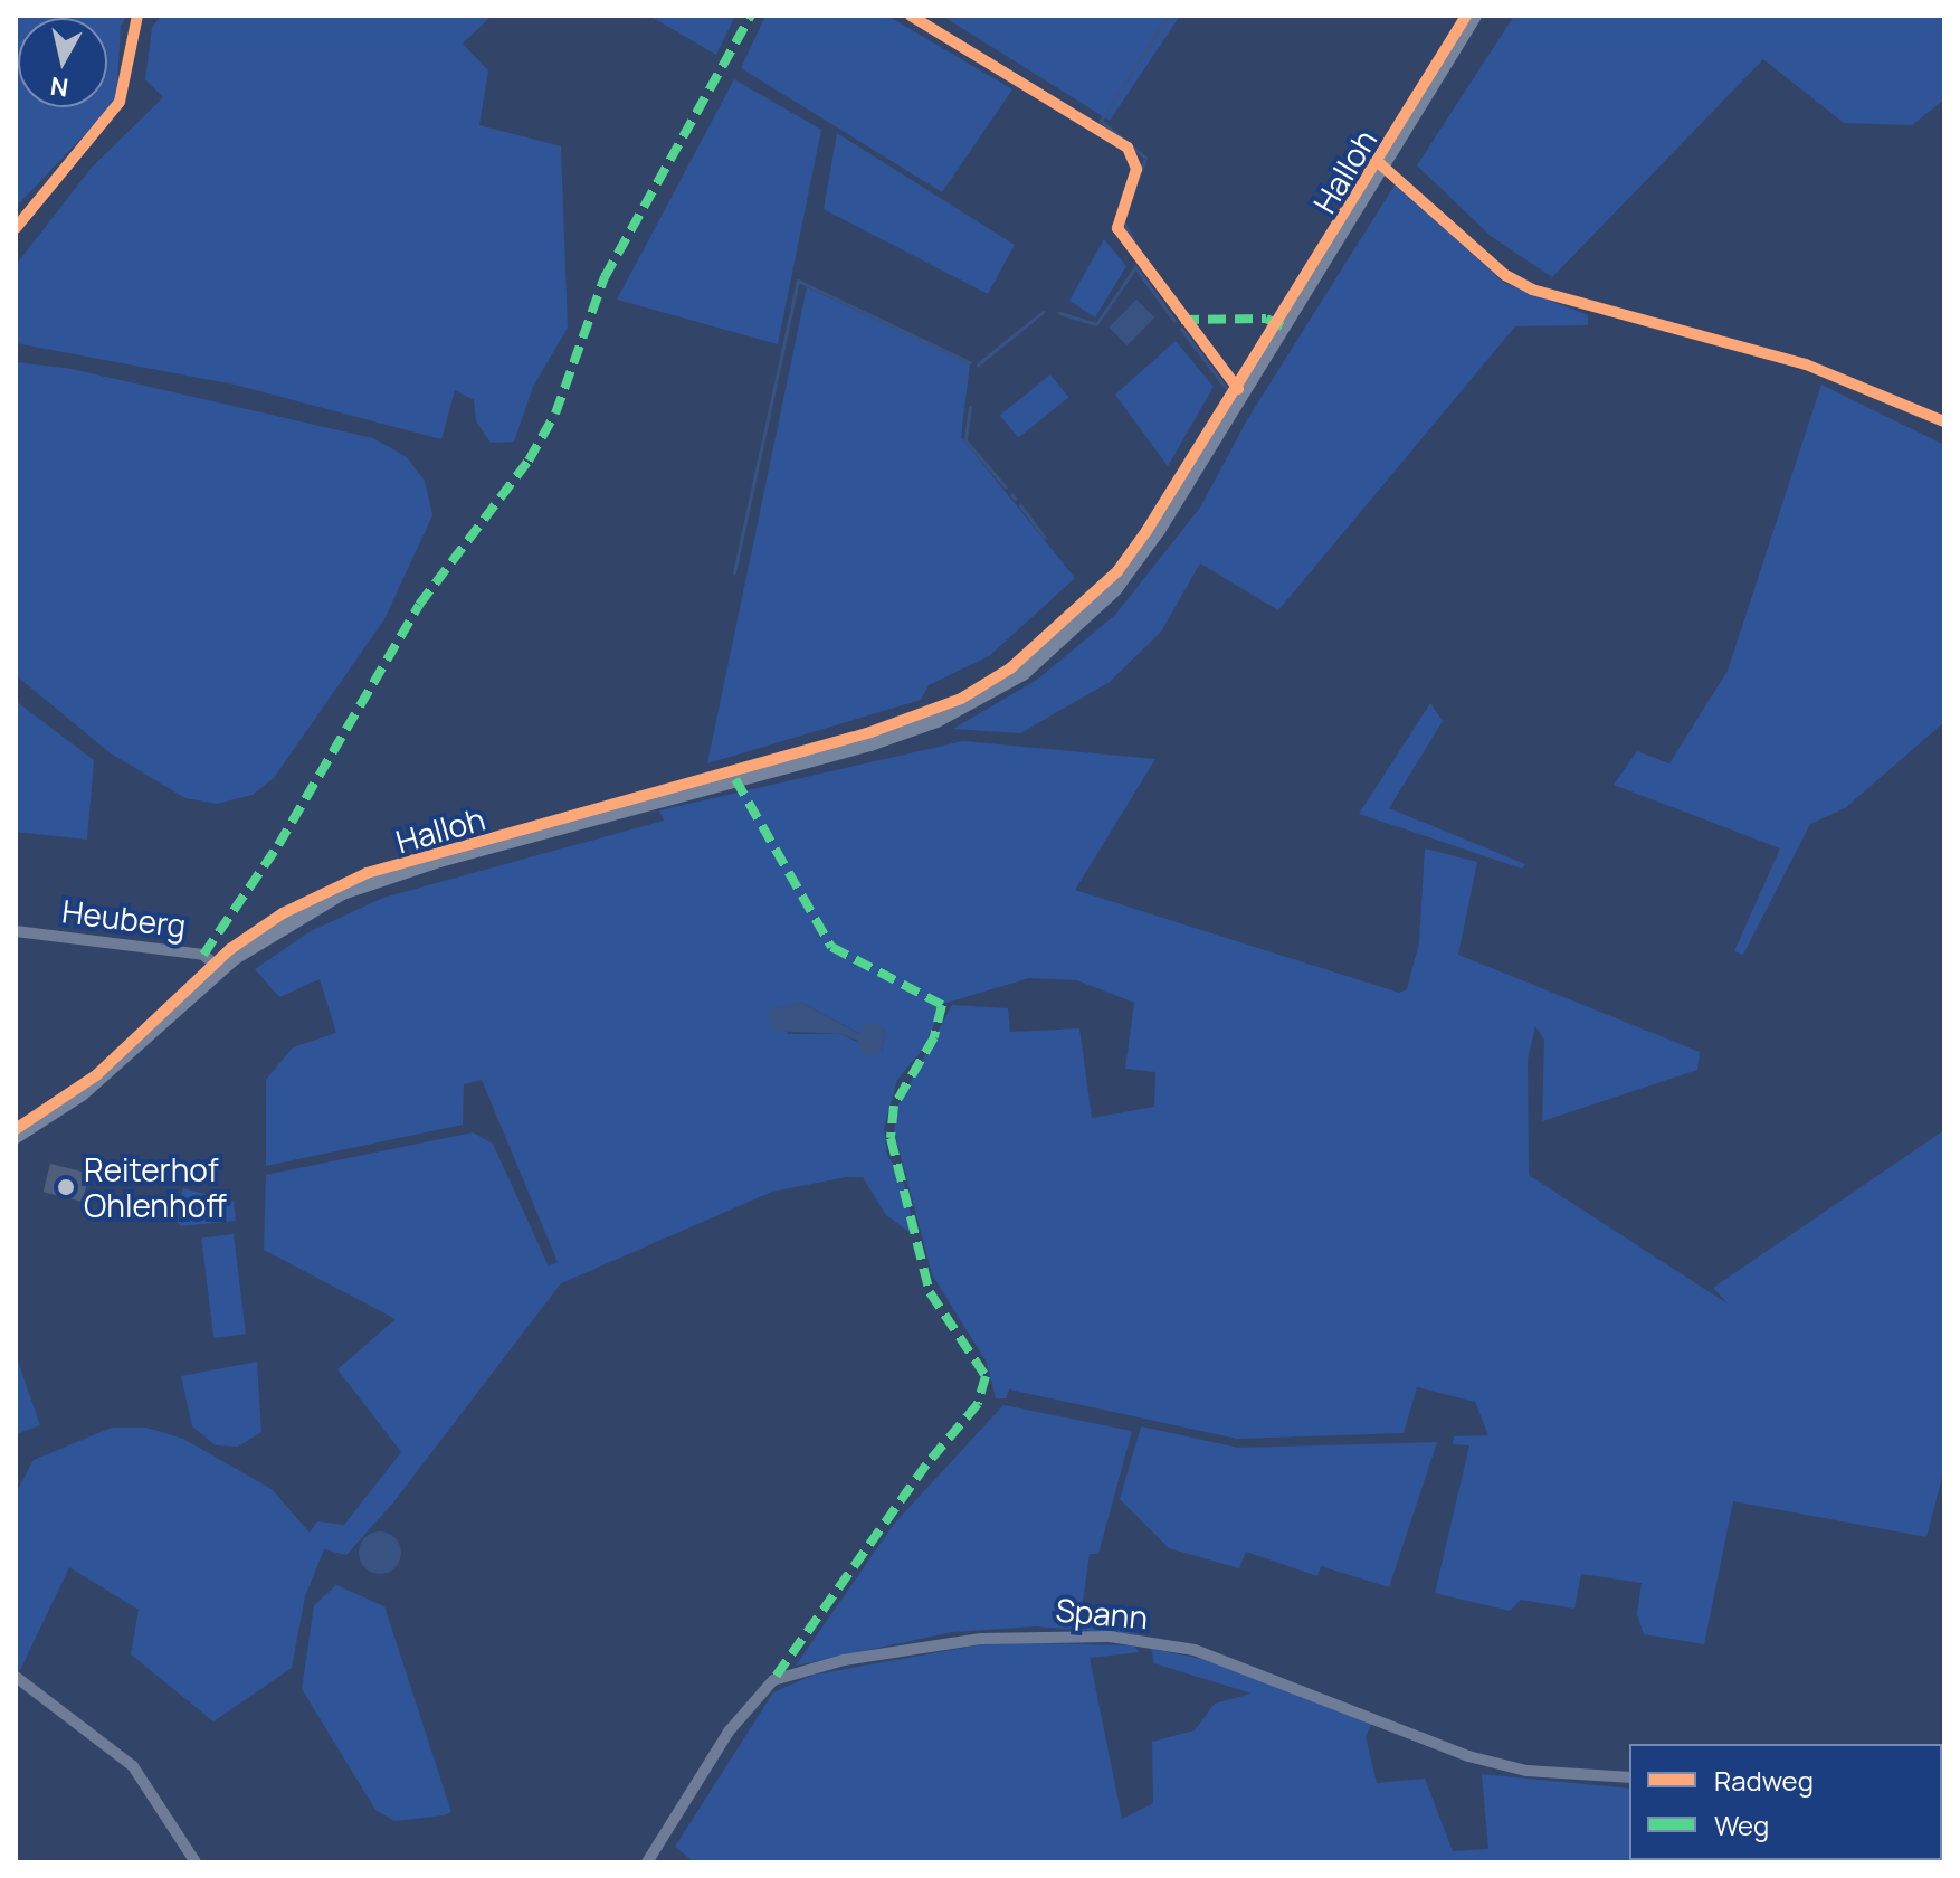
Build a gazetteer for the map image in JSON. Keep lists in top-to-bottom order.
{
  "streets": {
    "main road": ["Halloh"],
    "street": ["Heuberg", "Spann"]
  },
  "crossings": [
    ["Halloh", "Heuberg"]
  ],
  "places": ["Reiterhof Ohlenhoff"],
  "legend": ["Radweg", "Weg"],
  "north": "bottom"
}
